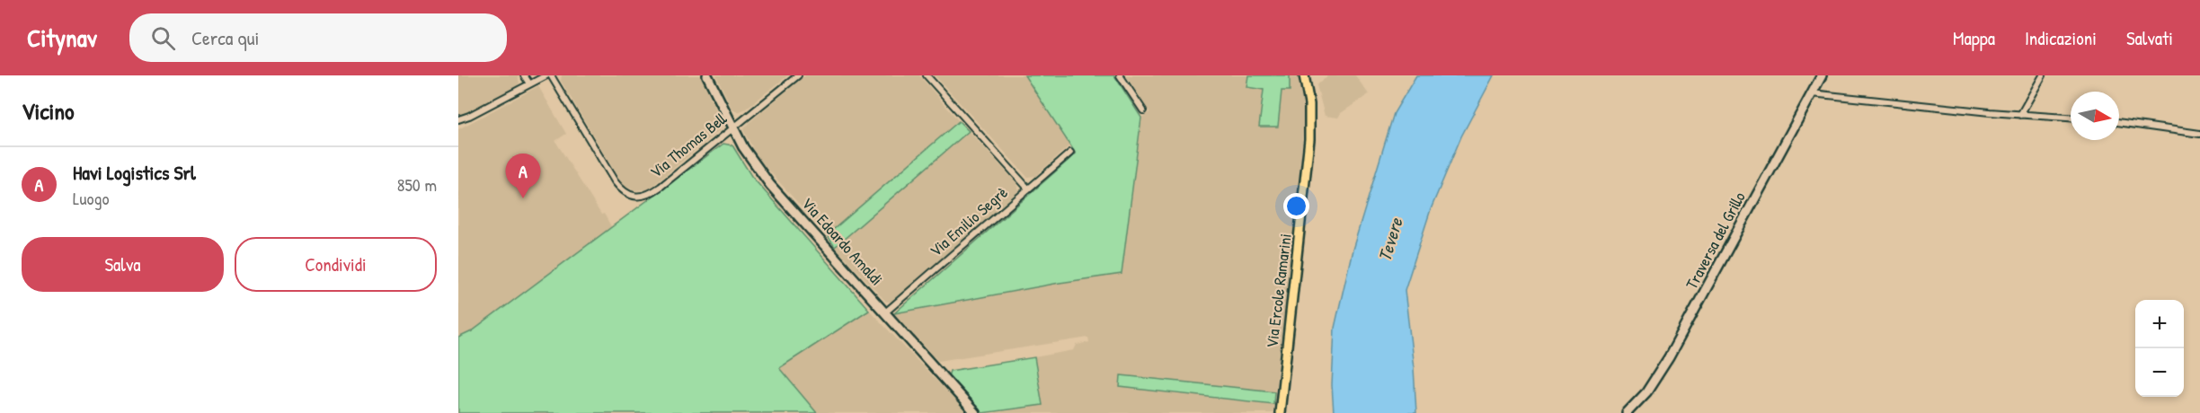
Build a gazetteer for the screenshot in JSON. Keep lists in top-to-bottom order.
{
  "streets": {
    "main road": ["Via Ercole Ramarini"],
    "street": [
      "Via Thomas Bell",
      "Via Emilio Segrè",
      "Traversa del Grillo",
      "Via Edoardo Amaldi"
    ]
  },
  "crossings": [
    ["Via Thomas Bell", "Via Edoardo Amaldi"],
    ["Via Emilio Segrè", "Via Edoardo Amaldi"]
  ],
  "water": ["Tevere"],
  "north": "right",
  "page": {
    "header": "Citynav",
    "search": "Cerca qui",
    "nav": ["Mappa", "Indicazioni", "Salvati"],
    "heading": "Vicino",
    "list": [
      {
        "mark": "A",
        "name": "Havi Logistics Srl",
        "note": "Luogo",
        "value": "850 m"
      }
    ],
    "pins": "A",
    "buttons": ["Salva", "Condividi"],
    "map_buttons": ["+", "−"]
  }
}
